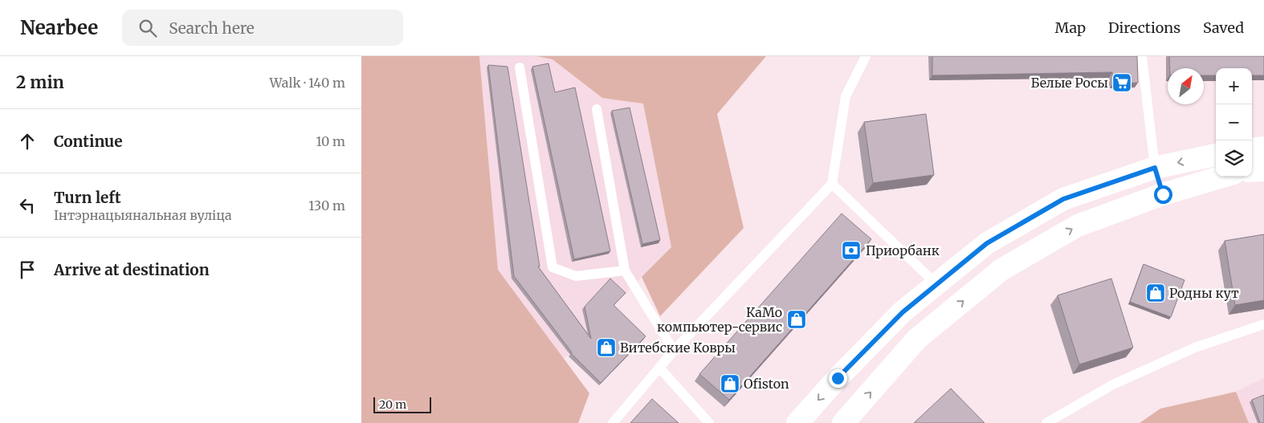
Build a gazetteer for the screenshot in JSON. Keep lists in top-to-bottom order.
{
  "places": {
    "supermarket": ["Белые Росы"],
    "bank": ["Приорбанк"],
    "shop": [
      "Родны кут",
      "КаМо компьютер-сервис",
      "Витебские Ковры",
      "Ofiston"
    ]
  },
  "scale_bar": "20 m",
  "north": "top right",
  "page": {
    "header": "Nearbee",
    "search": "Search here",
    "nav": ["Map", "Directions", "Saved"],
    "heading": ["2 min", "Walk · 140 m"],
    "map_buttons": ["+", "−"],
    "list": [
      ["Continue", "10 m"],
      ["Turn left", "Інтэрнацыянальная вуліца", "130 m"],
      "Arrive at destination"
    ],
    "scale": "20 m"
  }
}
